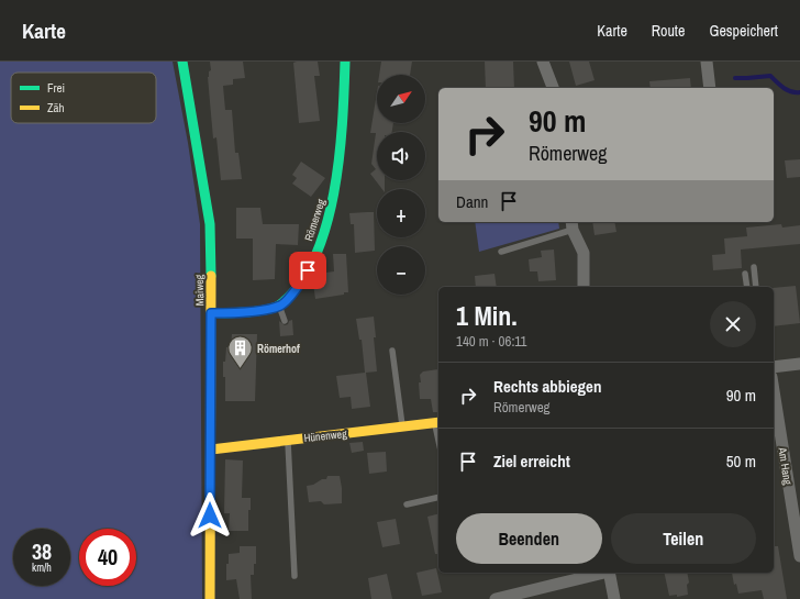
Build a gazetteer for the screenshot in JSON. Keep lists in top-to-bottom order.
{
  "streets": {
    "street": [
      "Römerweg",
      "Maiweg",
      "Hünenweg",
      "Am Hang"
    ]
  },
  "crossings": [
    ["Maiweg", "Hünenweg"]
  ],
  "places": {
    "building": ["Römerhof"]
  },
  "legend": ["Frei", "Zäh"],
  "north": "top right",
  "page": {
    "header": "Karte",
    "nav": ["Karte", "Route", "Gespeichert"],
    "map_buttons": ["+", "−"],
    "turn": ["90 m", "Römerweg"],
    "then": "Dann",
    "heading": ["1 Min.", "140 m · 06:11"],
    "list": [
      {
        "name": "Rechts abbiegen",
        "note": "Römerweg",
        "value": "90 m"
      },
      {
        "name": "Ziel erreicht",
        "value": "50 m"
      }
    ],
    "buttons": ["Beenden", "Teilen"],
    "speed": "38 km/h",
    "limit": "40"
  }
}
